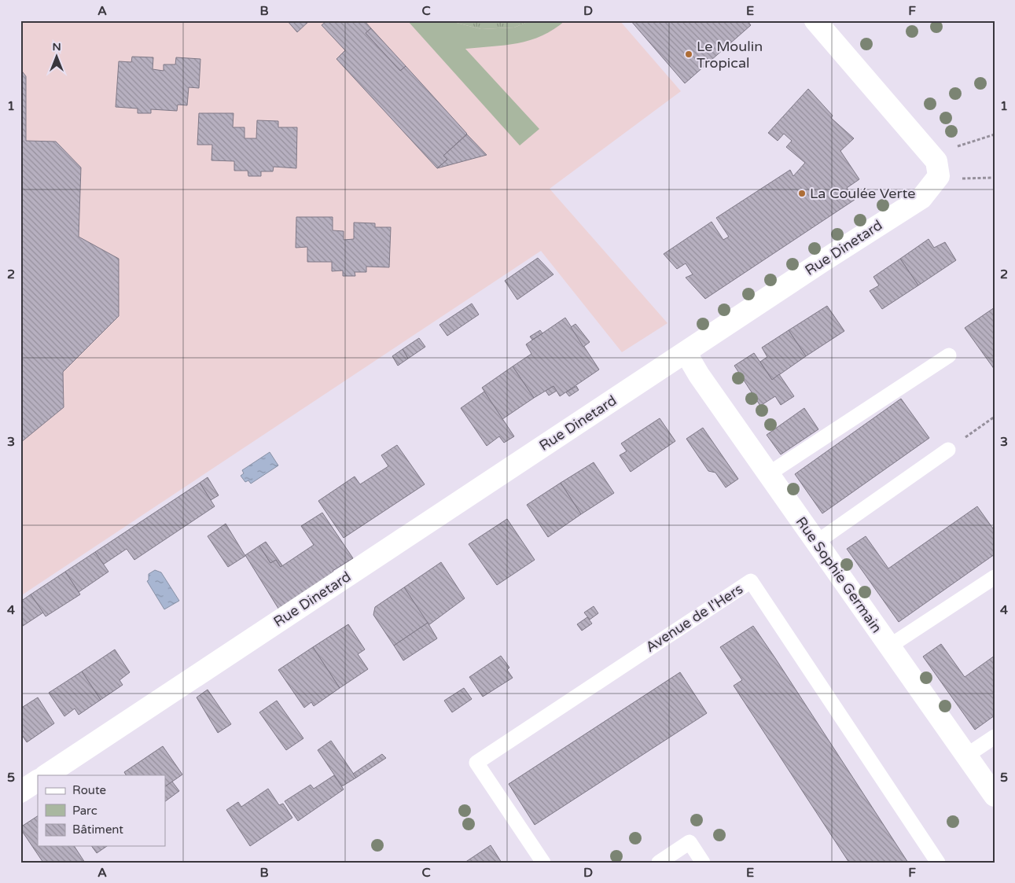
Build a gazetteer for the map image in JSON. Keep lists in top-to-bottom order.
{
  "streets": {
    "street": ["Rue Dinetard", "Rue Sophie Germain"],
    "lane": ["Avenue de l'Hers"]
  },
  "crossings": [
    ["Rue Dinetard", "Rue Sophie Germain"]
  ],
  "places": ["Le Moulin Tropical", "La Coulée Verte"],
  "legend": ["Route", "Parc", "Bâtiment"],
  "north": "top",
  "grid": {
    "columns": [
      "A",
      "B",
      "C",
      "D",
      "E",
      "F"
    ],
    "rows": [
      "1",
      "2",
      "3",
      "4",
      "5"
    ]
  }
}
